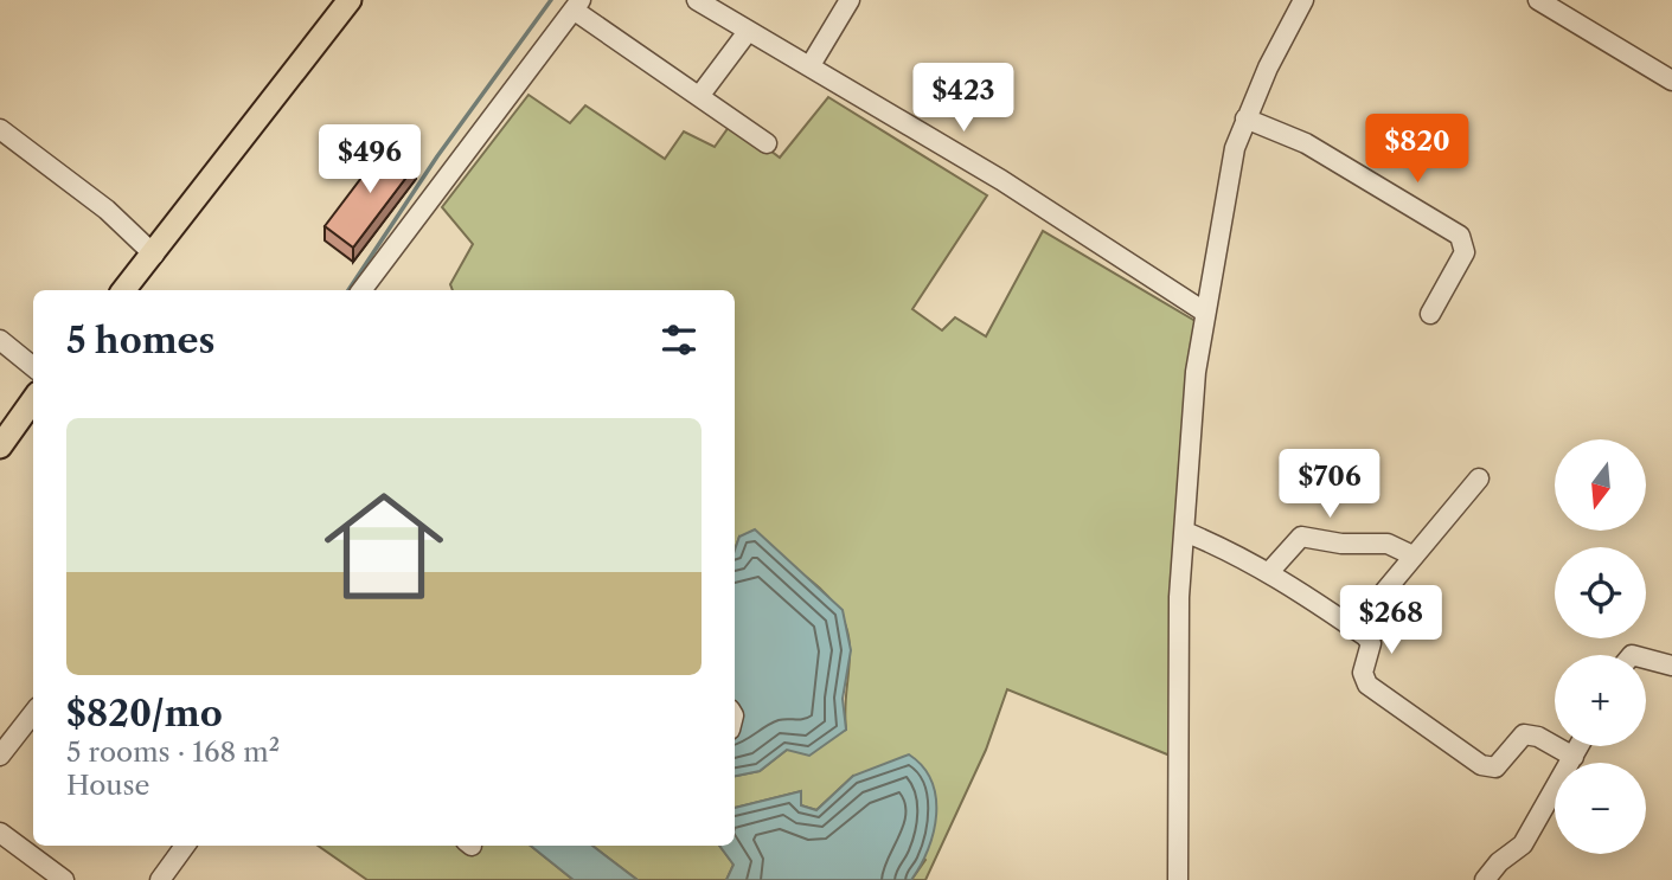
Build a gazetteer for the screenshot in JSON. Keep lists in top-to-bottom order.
{
  "north": "bottom",
  "page": {
    "price": [
      "$423",
      "$820",
      "$496",
      "$706",
      "$268"
    ],
    "heading": "5 homes",
    "list": [
      {
        "name": "$820/mo",
        "note": "5 rooms · 168 m² · House"
      }
    ],
    "map_buttons": ["+", "−"]
  }
}
